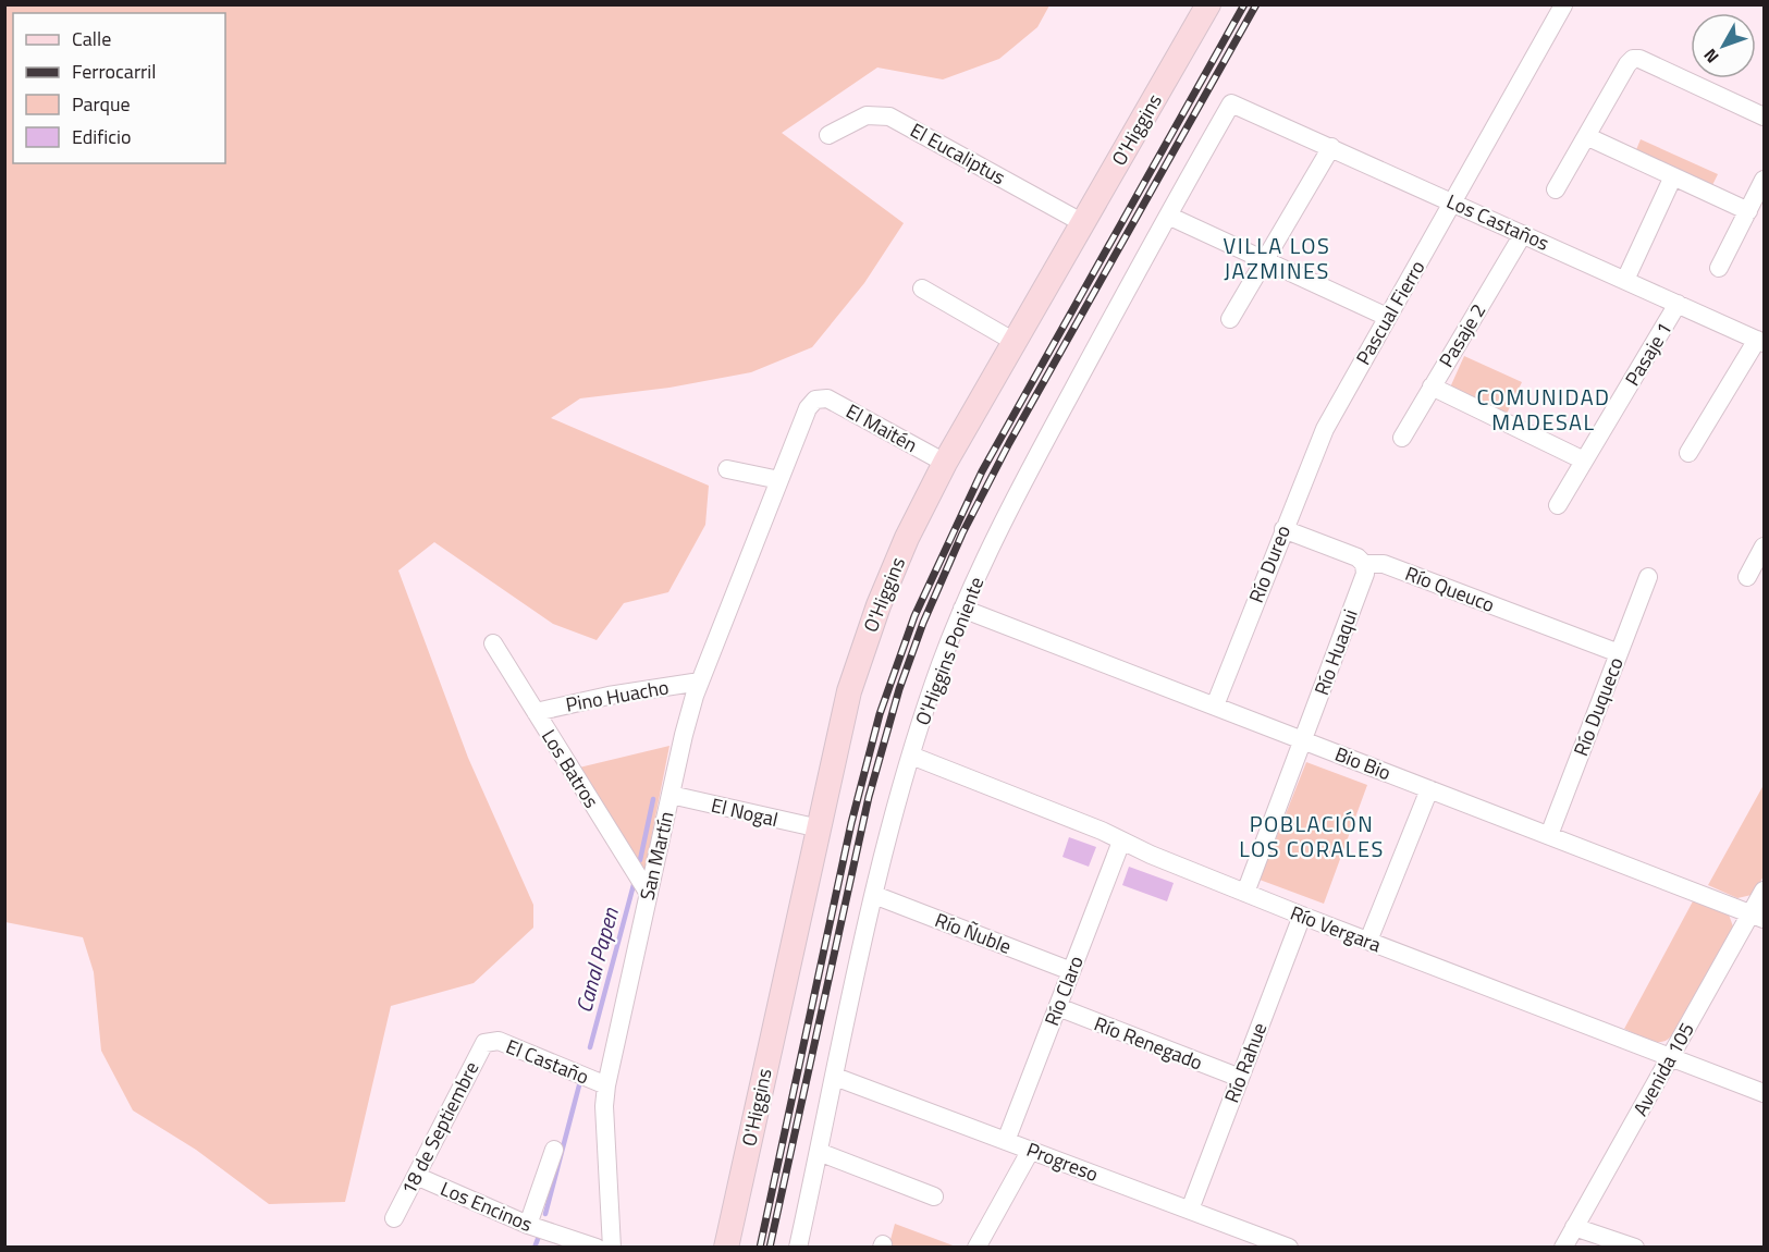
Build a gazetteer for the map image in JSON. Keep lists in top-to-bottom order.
{
  "streets": {
    "street": [
      "O'Higgins",
      "El Eucaliptus",
      "Los Castaños",
      "Pascual Fierro",
      "Pasaje 2",
      "Pasaje 1",
      "El Maitén",
      "Río Dureo",
      "Río Queuco",
      "O'Higgins Poniente",
      "Río Huaqui",
      "Pino Huacho",
      "Río Duqueco",
      "Bio Bio",
      "Los Batros",
      "El Nogal",
      "San Martín",
      "Río Vergara",
      "Río Ñuble",
      "Río Claro",
      "Río Renegado",
      "El Castaño",
      "Río Rahue",
      "Avenida 105",
      "18 de Septiembre",
      "Progreso",
      "Los Encinos"
    ]
  },
  "crossings": [
    ["O'Higgins", "El Eucaliptus"],
    ["O'Higgins", "El Maitén"],
    ["O'Higgins", "El Nogal"],
    ["Los Castaños", "Pascual Fierro"],
    ["Los Castaños", "Pasaje 2"],
    ["Los Castaños", "Pasaje 1"],
    ["Los Castaños", "O'Higgins Poniente"],
    ["Pascual Fierro", "Río Dureo"],
    ["El Maitén", "San Martín"],
    ["Río Dureo", "Río Queuco"],
    ["Río Dureo", "Bio Bio"],
    ["Río Queuco", "Río Huaqui"],
    ["Río Queuco", "Río Duqueco"],
    ["O'Higgins Poniente", "Bio Bio"],
    ["O'Higgins Poniente", "Río Vergara"],
    ["O'Higgins Poniente", "Río Ñuble"],
    ["O'Higgins Poniente", "Progreso"],
    ["Río Huaqui", "Bio Bio"],
    ["Río Huaqui", "Río Vergara"],
    ["Pino Huacho", "Los Batros"],
    ["Pino Huacho", "San Martín"],
    ["Río Duqueco", "Bio Bio"],
    ["Bio Bio", "Avenida 105"],
    ["Los Batros", "San Martín"],
    ["El Nogal", "San Martín"],
    ["San Martín", "El Castaño"],
    ["Río Vergara", "Río Claro"],
    ["Río Vergara", "Río Rahue"],
    ["Río Vergara", "Avenida 105"],
    ["Río Ñuble", "Río Claro"],
    ["Río Claro", "Río Renegado"],
    ["Río Claro", "Progreso"],
    ["Río Renegado", "Río Rahue"],
    ["El Castaño", "18 de Septiembre"],
    ["Río Rahue", "Progreso"],
    ["18 de Septiembre", "Los Encinos"]
  ],
  "districts": ["VILLA LOS JAZMINES", "COMUNIDAD MADESAL", "POBLACIÓN LOS CORALES"],
  "water": ["Canal Papen"],
  "legend": [
    "Calle",
    "Ferrocarril",
    "Parque",
    "Edificio"
  ],
  "north": "bottom left"
}
